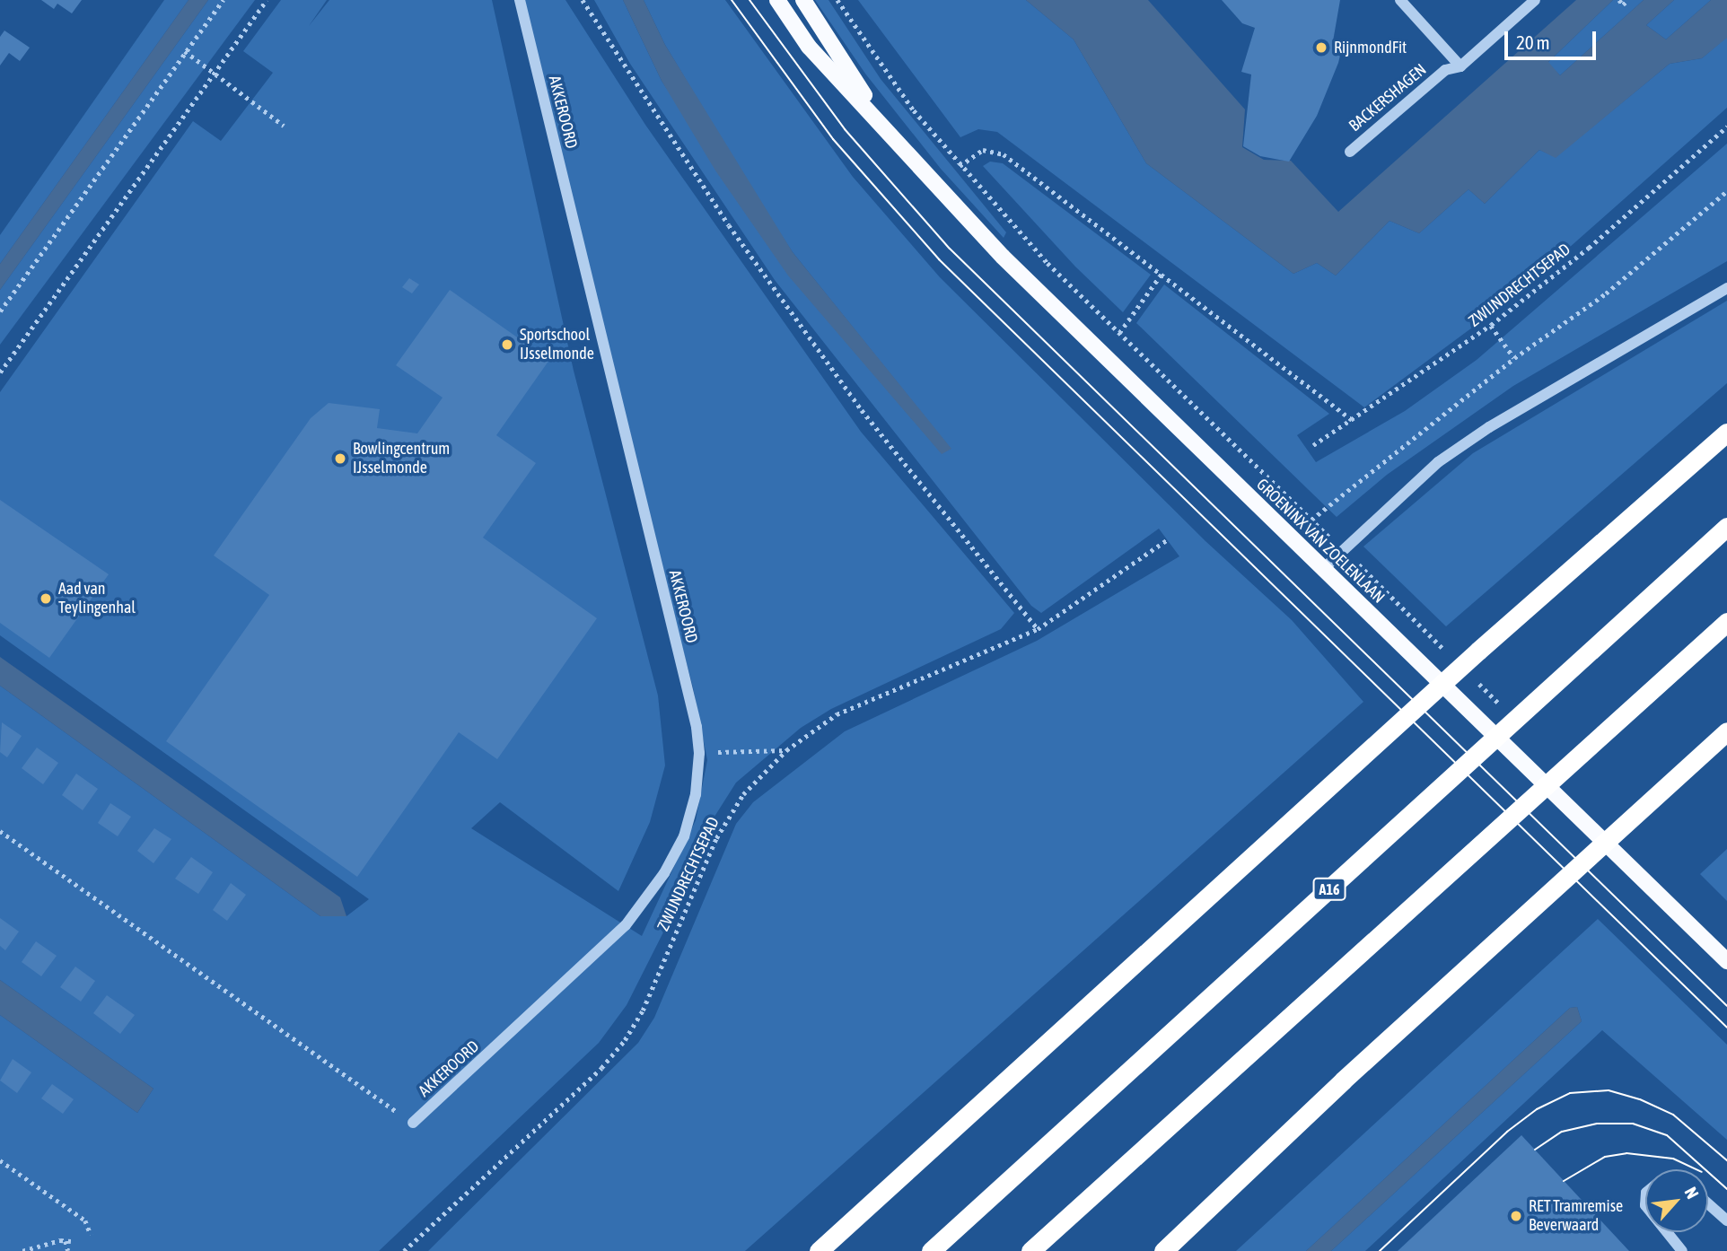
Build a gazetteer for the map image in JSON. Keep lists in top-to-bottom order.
{
  "streets": {
    "highway": ["A16"],
    "main road": ["GROENINX VAN ZOELENLAAN"],
    "street": ["BACKERSHAGEN", "AKKEROORD"],
    "path": ["ZWIJNDRECHTSEPAD"]
  },
  "places": [
    "RijnmondFit",
    "Sportschool IJsselmonde",
    "Bowlingcentrum IJsselmonde",
    "Aad van Teylingenhal",
    "RET Tramremise Beverwaard"
  ],
  "scale_bar": "20 m",
  "north": "top right"
}
